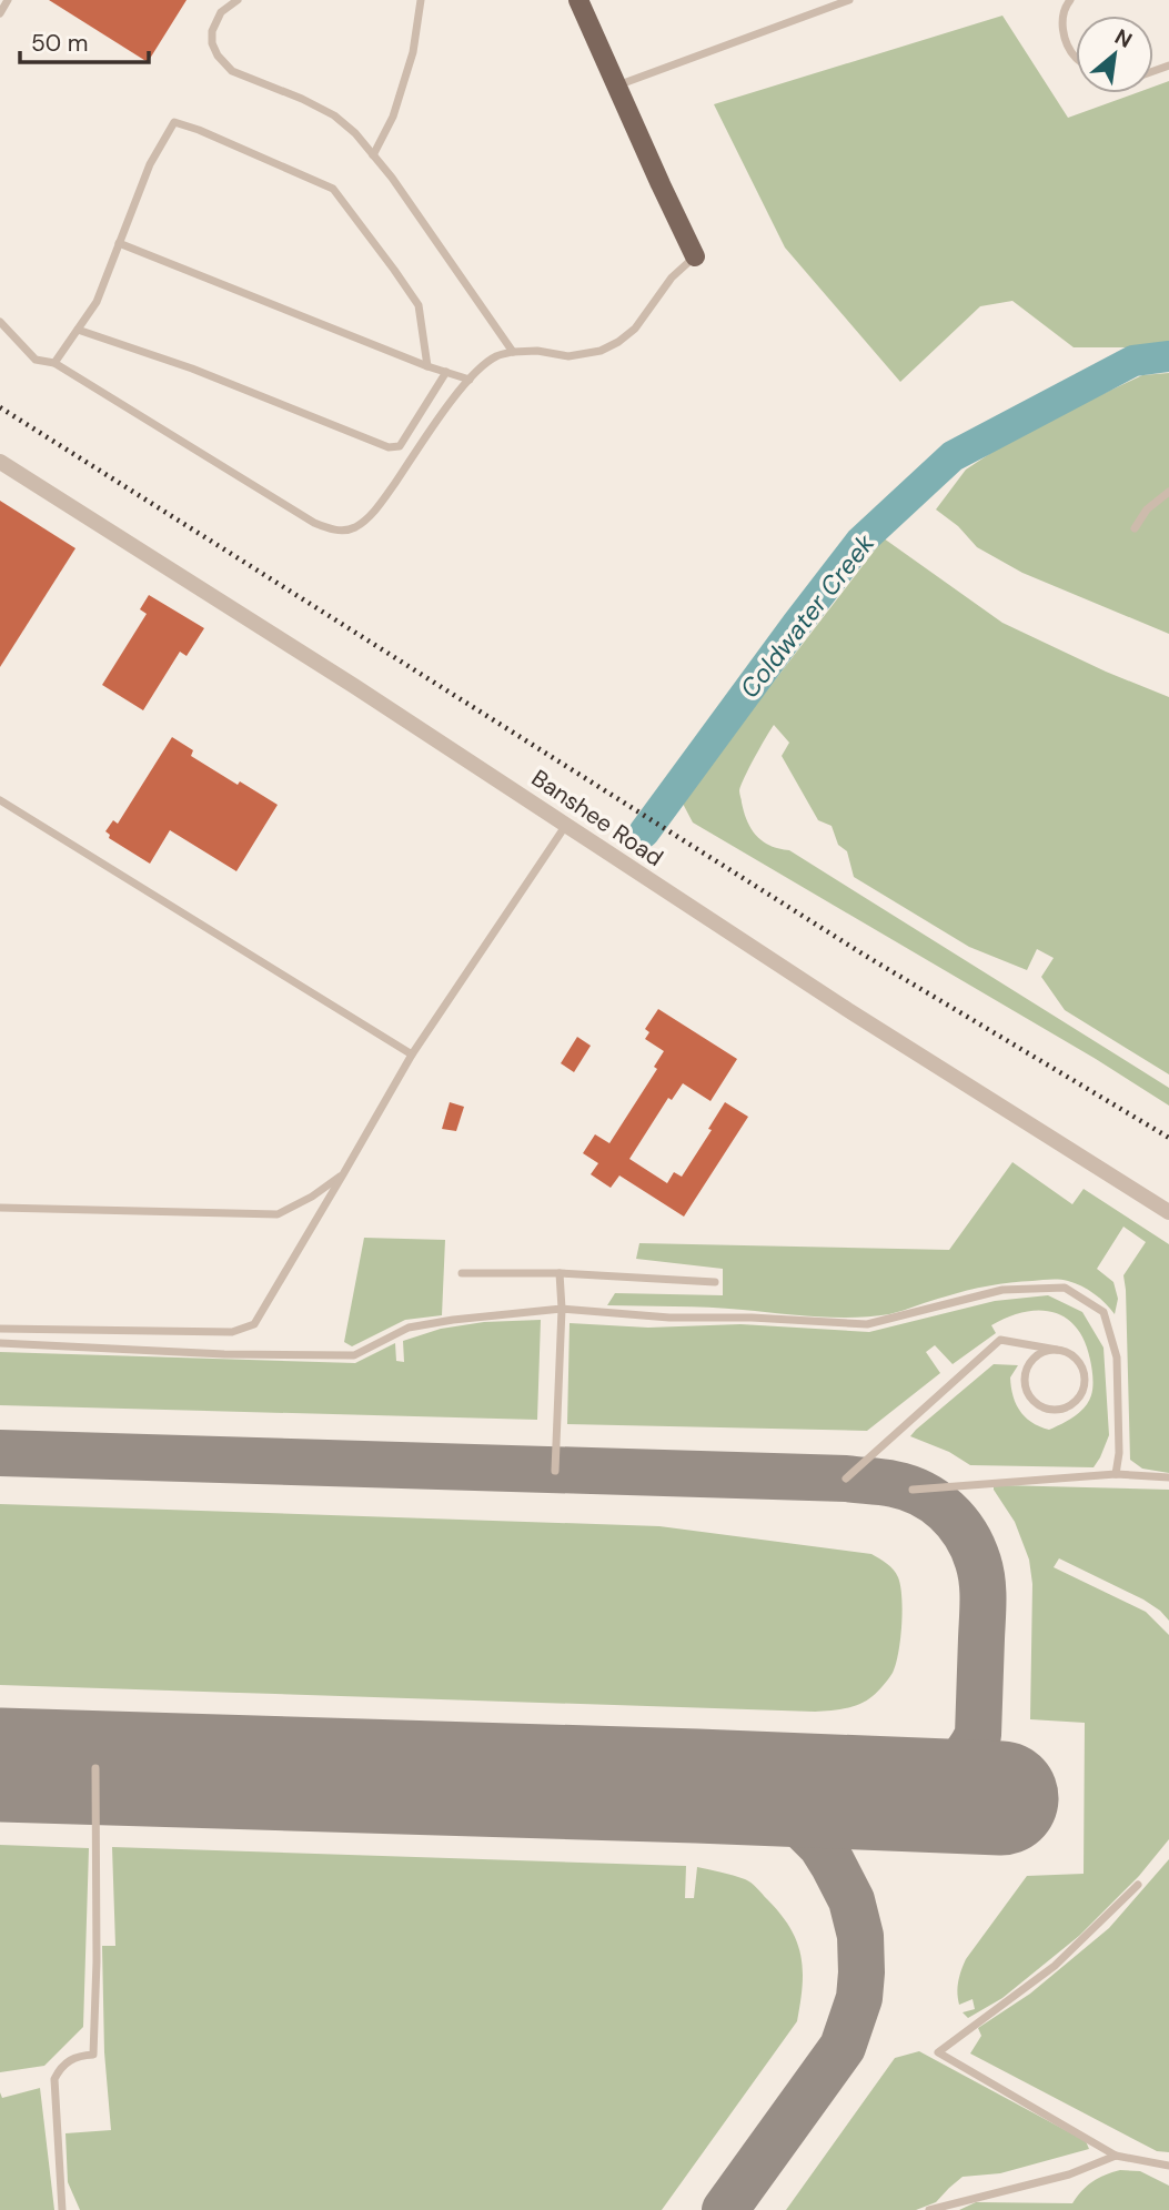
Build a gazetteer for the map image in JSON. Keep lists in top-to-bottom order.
{
  "streets": {
    "street": ["Banshee Road"]
  },
  "water": ["Coldwater Creek"],
  "scale_bar": "50 m",
  "north": "top right"
}
